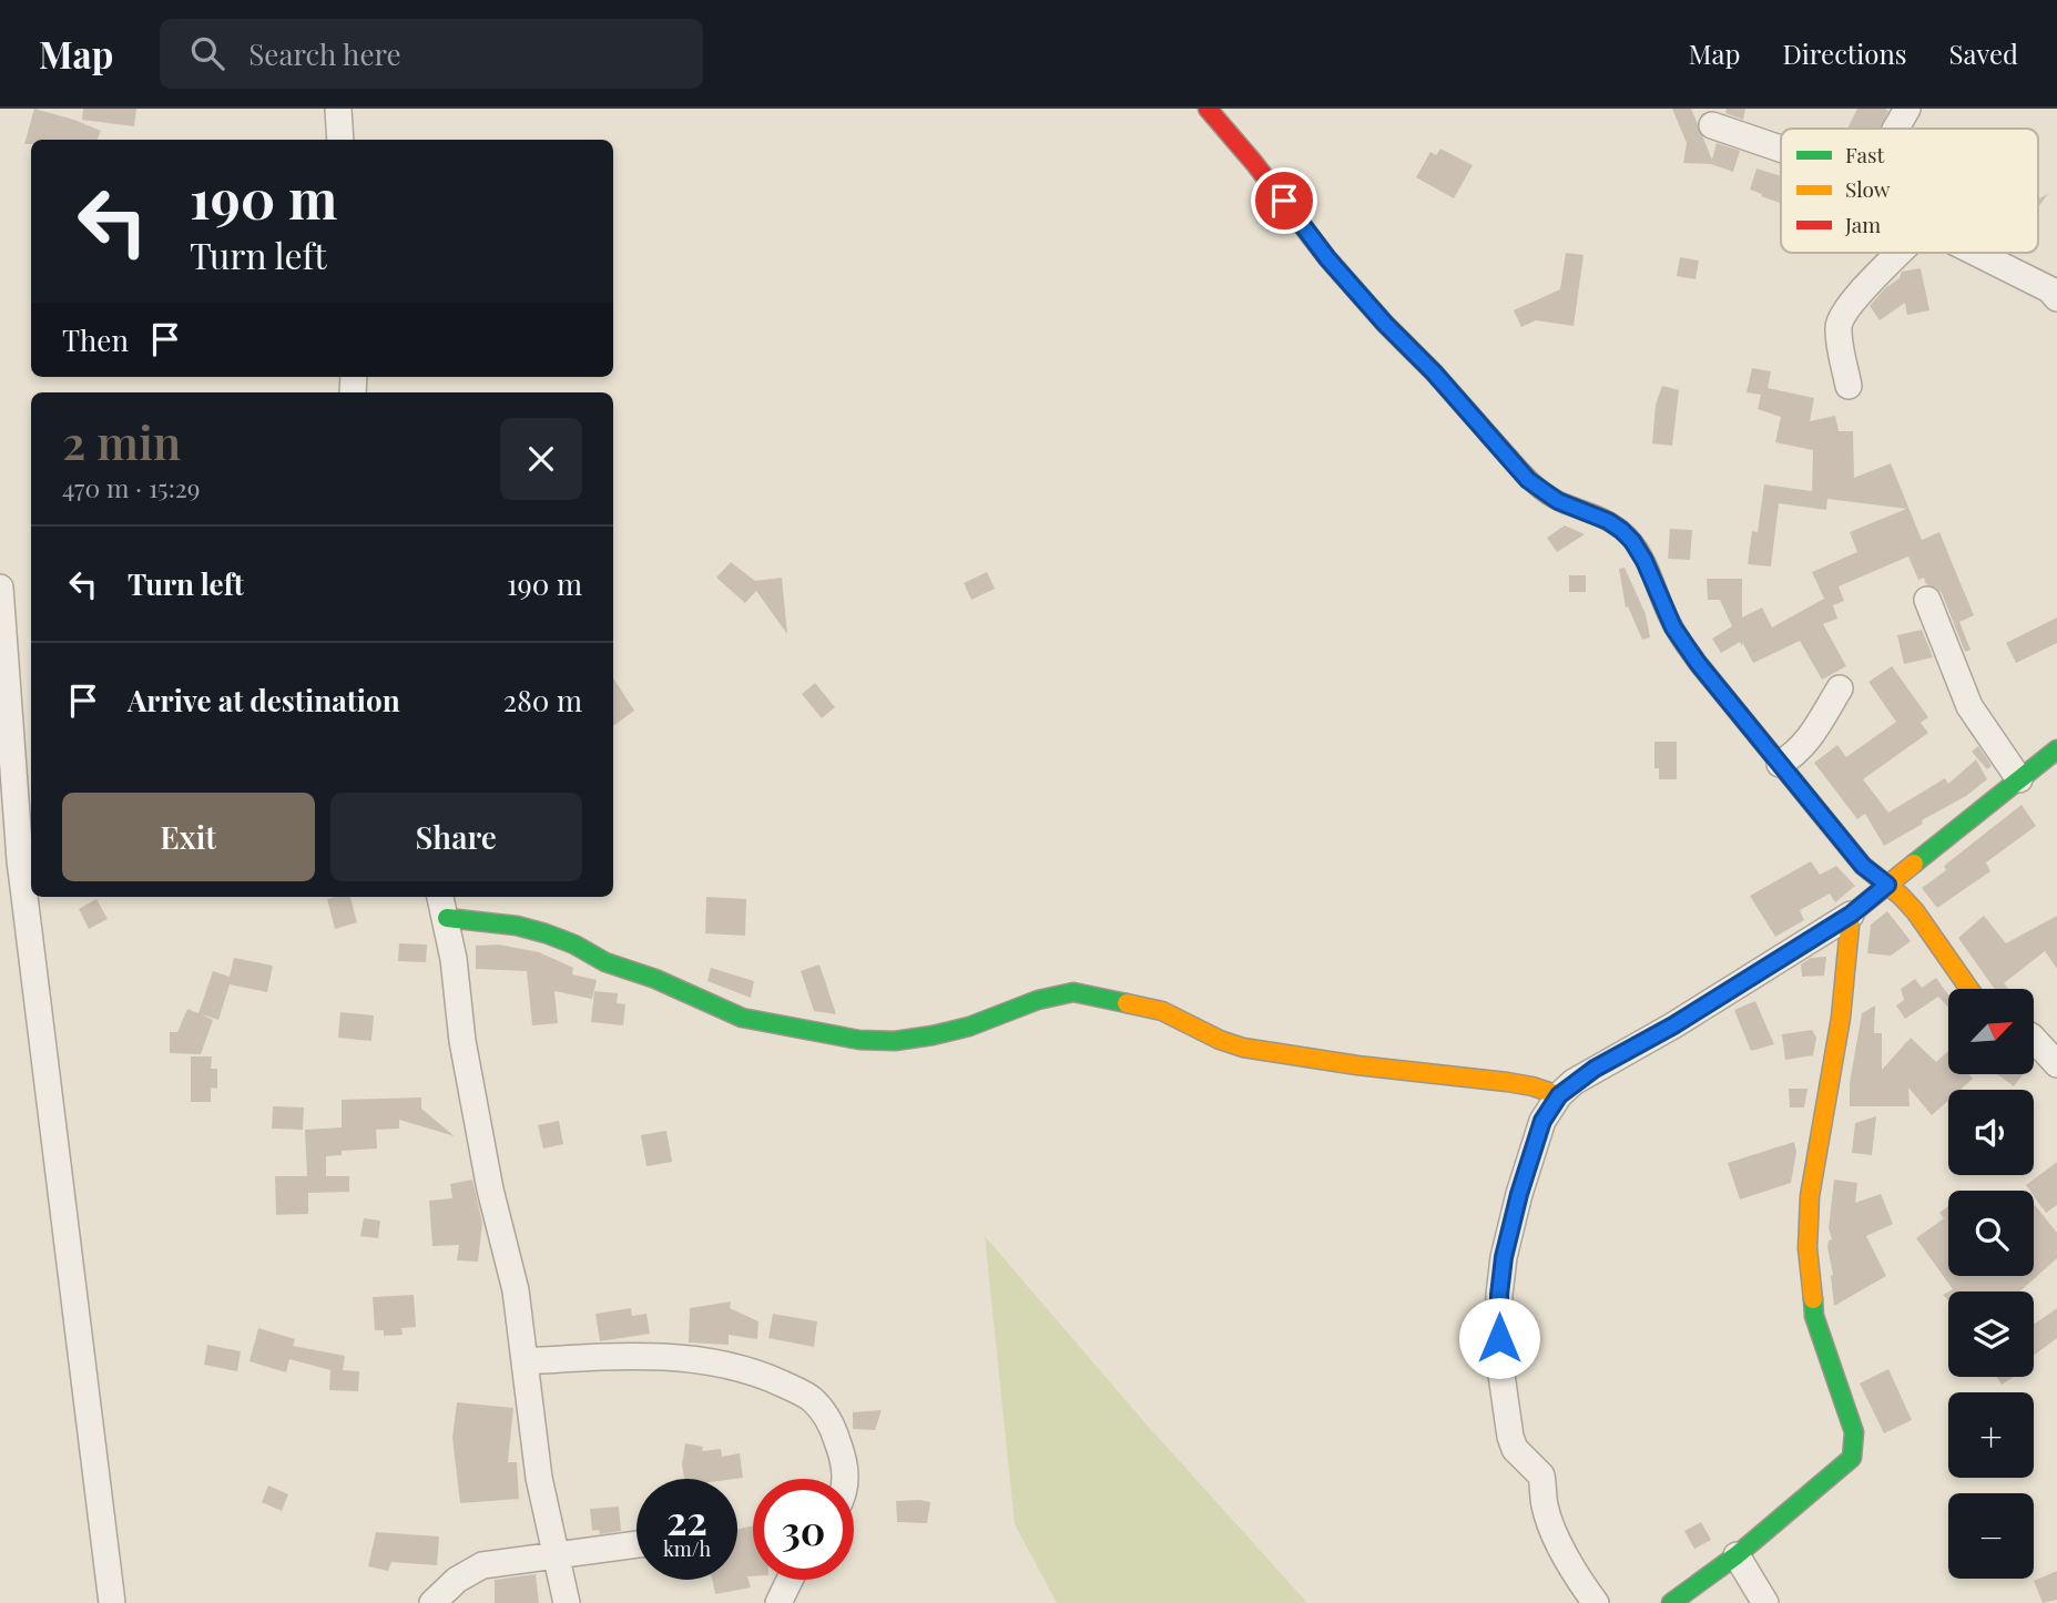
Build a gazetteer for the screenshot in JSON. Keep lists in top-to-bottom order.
{
  "legend": ["Fast", "Slow", "Jam"],
  "north": "top right",
  "page": {
    "header": "Map",
    "search": "Search here",
    "nav": ["Map", "Directions", "Saved"],
    "turn": ["190 m", "Turn left"],
    "then": "Then",
    "heading": ["2 min", "470 m · 15:29"],
    "list": [
      {
        "name": "Turn left",
        "value": "190 m"
      },
      {
        "name": "Arrive at destination",
        "value": "280 m"
      }
    ],
    "buttons": ["Exit", "Share"],
    "map_buttons": ["+", "−"],
    "speed": "22 km/h",
    "limit": "30"
  }
}
